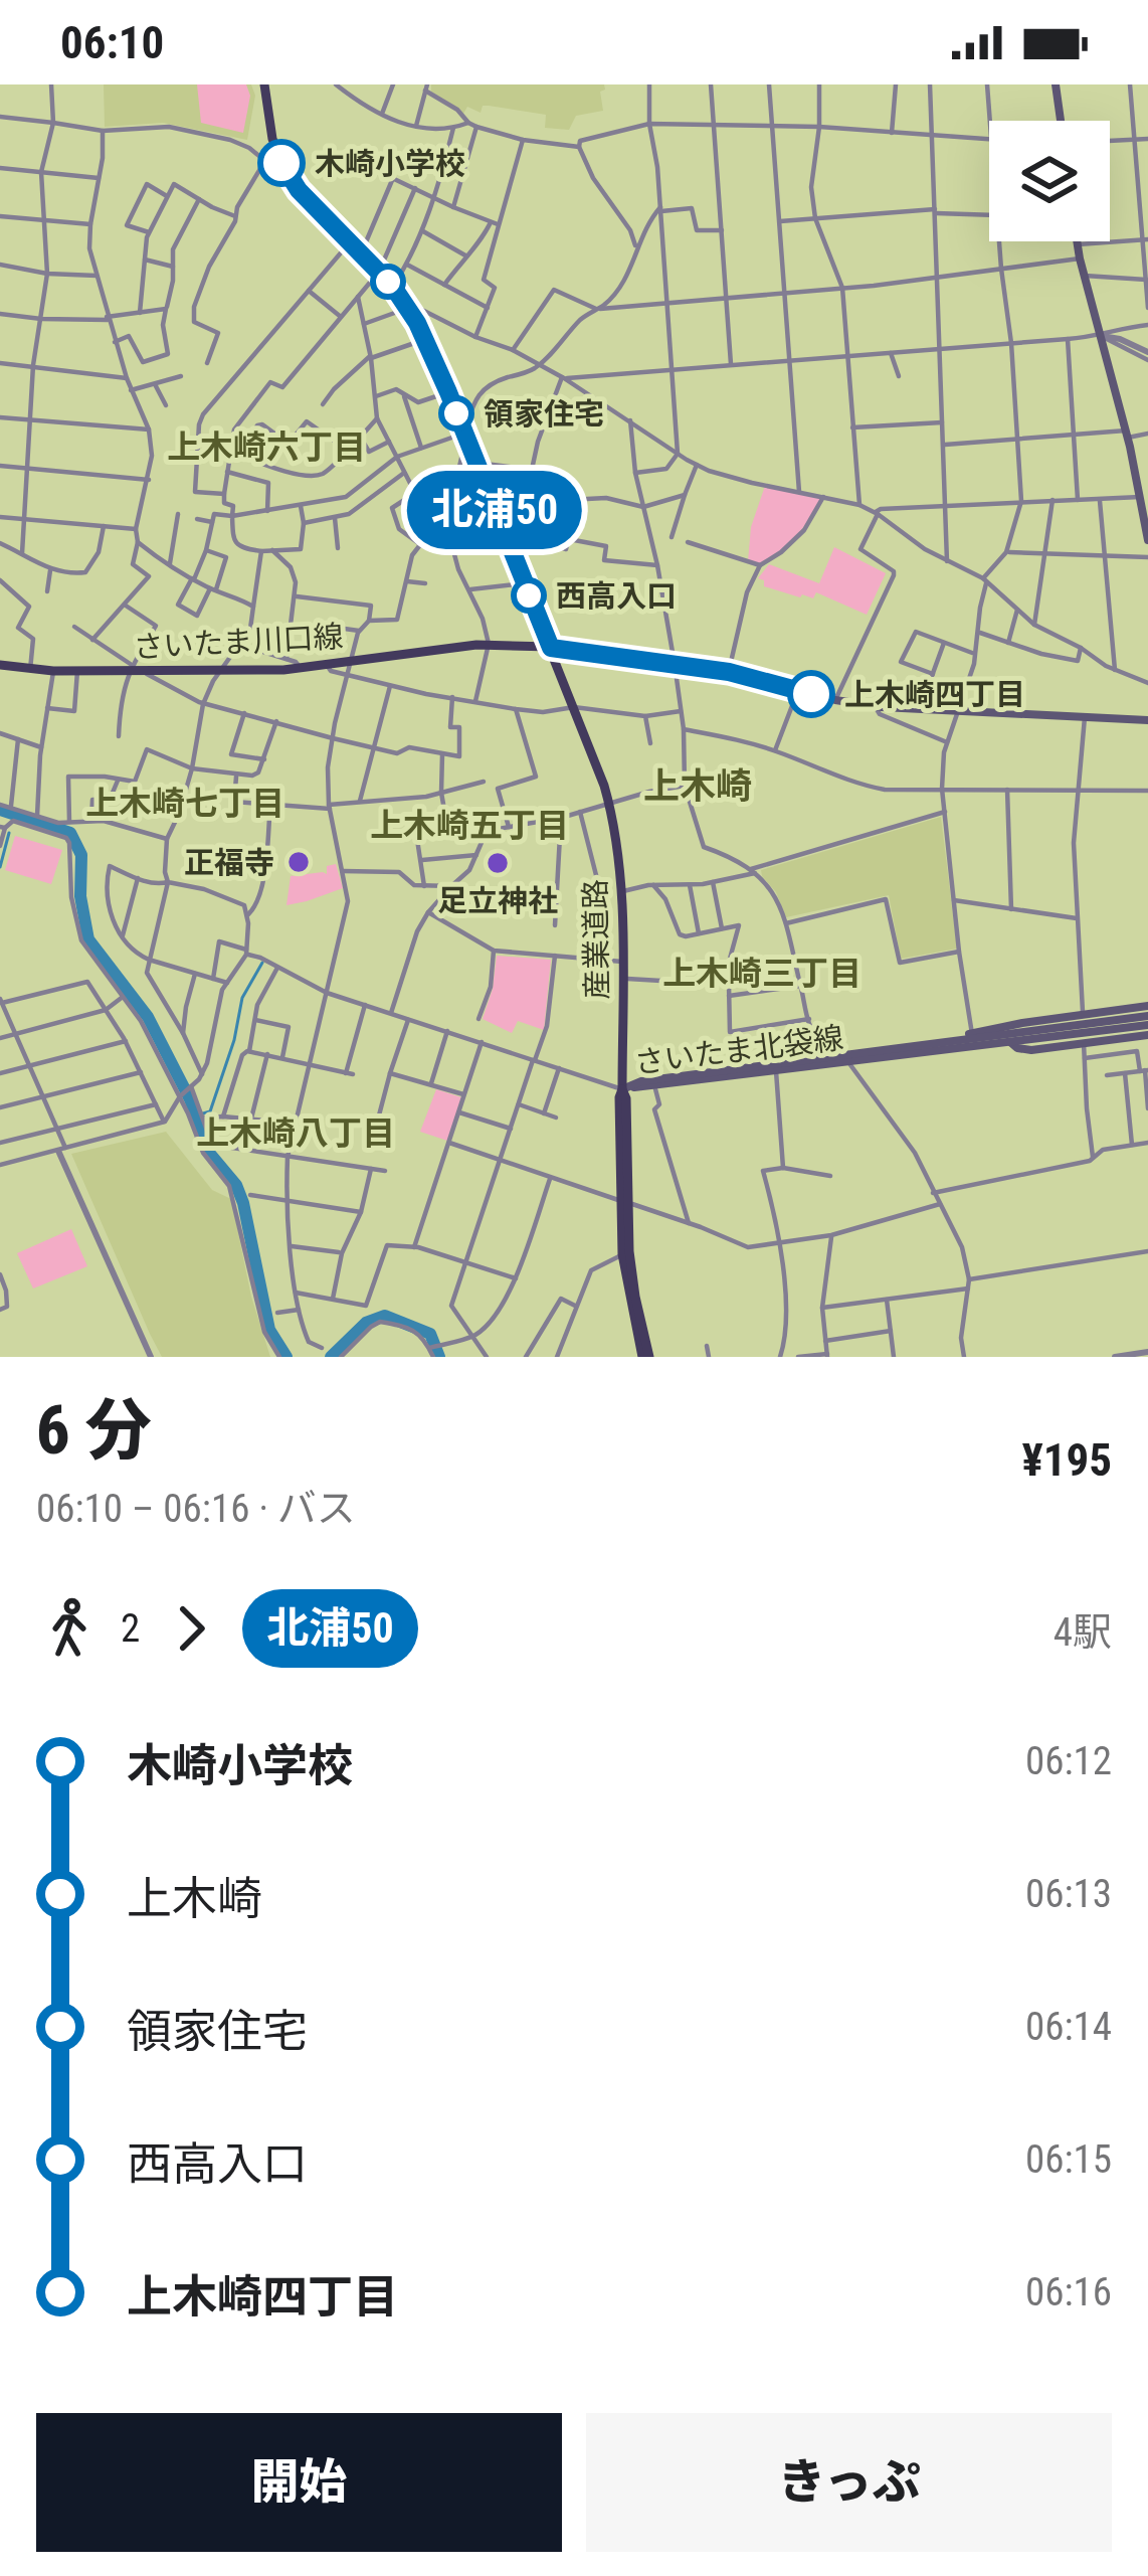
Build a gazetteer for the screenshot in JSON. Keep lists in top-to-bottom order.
{
  "streets": {
    "main road": ["さいたま川口線", "産業道路", "さいたま北袋線"]
  },
  "crossings": [
    ["さいたま川口線", "産業道路"],
    ["産業道路", "さいたま北袋線"]
  ],
  "districts": [
    "上木崎六丁目",
    "上木崎",
    "上木崎七丁目",
    "上木崎五丁目",
    "上木崎三丁目",
    "上木崎八丁目"
  ],
  "places": [
    "木崎小学校",
    "領家住宅",
    "西高入口",
    "上木崎四丁目",
    "正福寺",
    "足立神社"
  ],
  "lines": ["bus line 北浦50"],
  "page": {
    "status": "06:10",
    "on_map": "北浦50",
    "heading": ["6 分", "06:10 – 06:16 · バス", "¥195"],
    "legs": ["2", "北浦50", "4駅"],
    "list": [
      {
        "name": "木崎小学校",
        "value": "06:12"
      },
      {
        "name": "上木崎",
        "value": "06:13"
      },
      {
        "name": "領家住宅",
        "value": "06:14"
      },
      {
        "name": "西高入口",
        "value": "06:15"
      },
      {
        "name": "上木崎四丁目",
        "value": "06:16"
      }
    ],
    "buttons": ["開始", "きっぷ"]
  }
}
